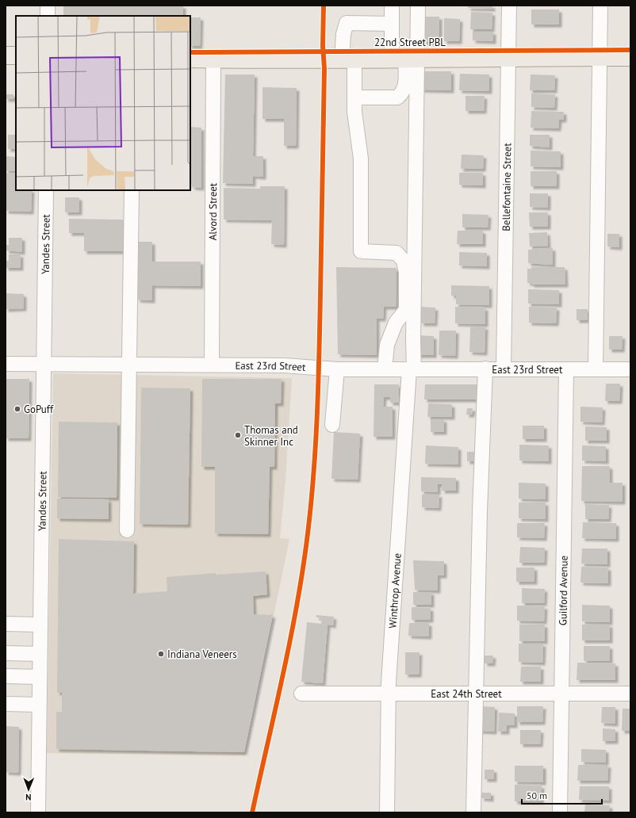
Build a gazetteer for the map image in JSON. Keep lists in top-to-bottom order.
{
  "streets": {
    "street": [
      "Bellefontaine Street",
      "Alvord Street",
      "Yandes Street",
      "East 23rd Street",
      "Guilford Avenue",
      "Winthrop Avenue",
      "East 24th Street"
    ],
    "cycle path": ["22nd Street PBL"]
  },
  "crossings": [
    ["Bellefontaine Street", "East 23rd Street"],
    ["Alvord Street", "East 23rd Street"],
    ["Yandes Street", "East 23rd Street"],
    ["East 23rd Street", "Guilford Avenue"],
    ["East 23rd Street", "Winthrop Avenue"],
    ["Guilford Avenue", "East 24th Street"],
    ["Winthrop Avenue", "East 24th Street"]
  ],
  "places": ["GoPuff", "Thomas and Skinner Inc", "Indiana Veneers"],
  "scale_bar": "50 m",
  "north": "bottom"
}
